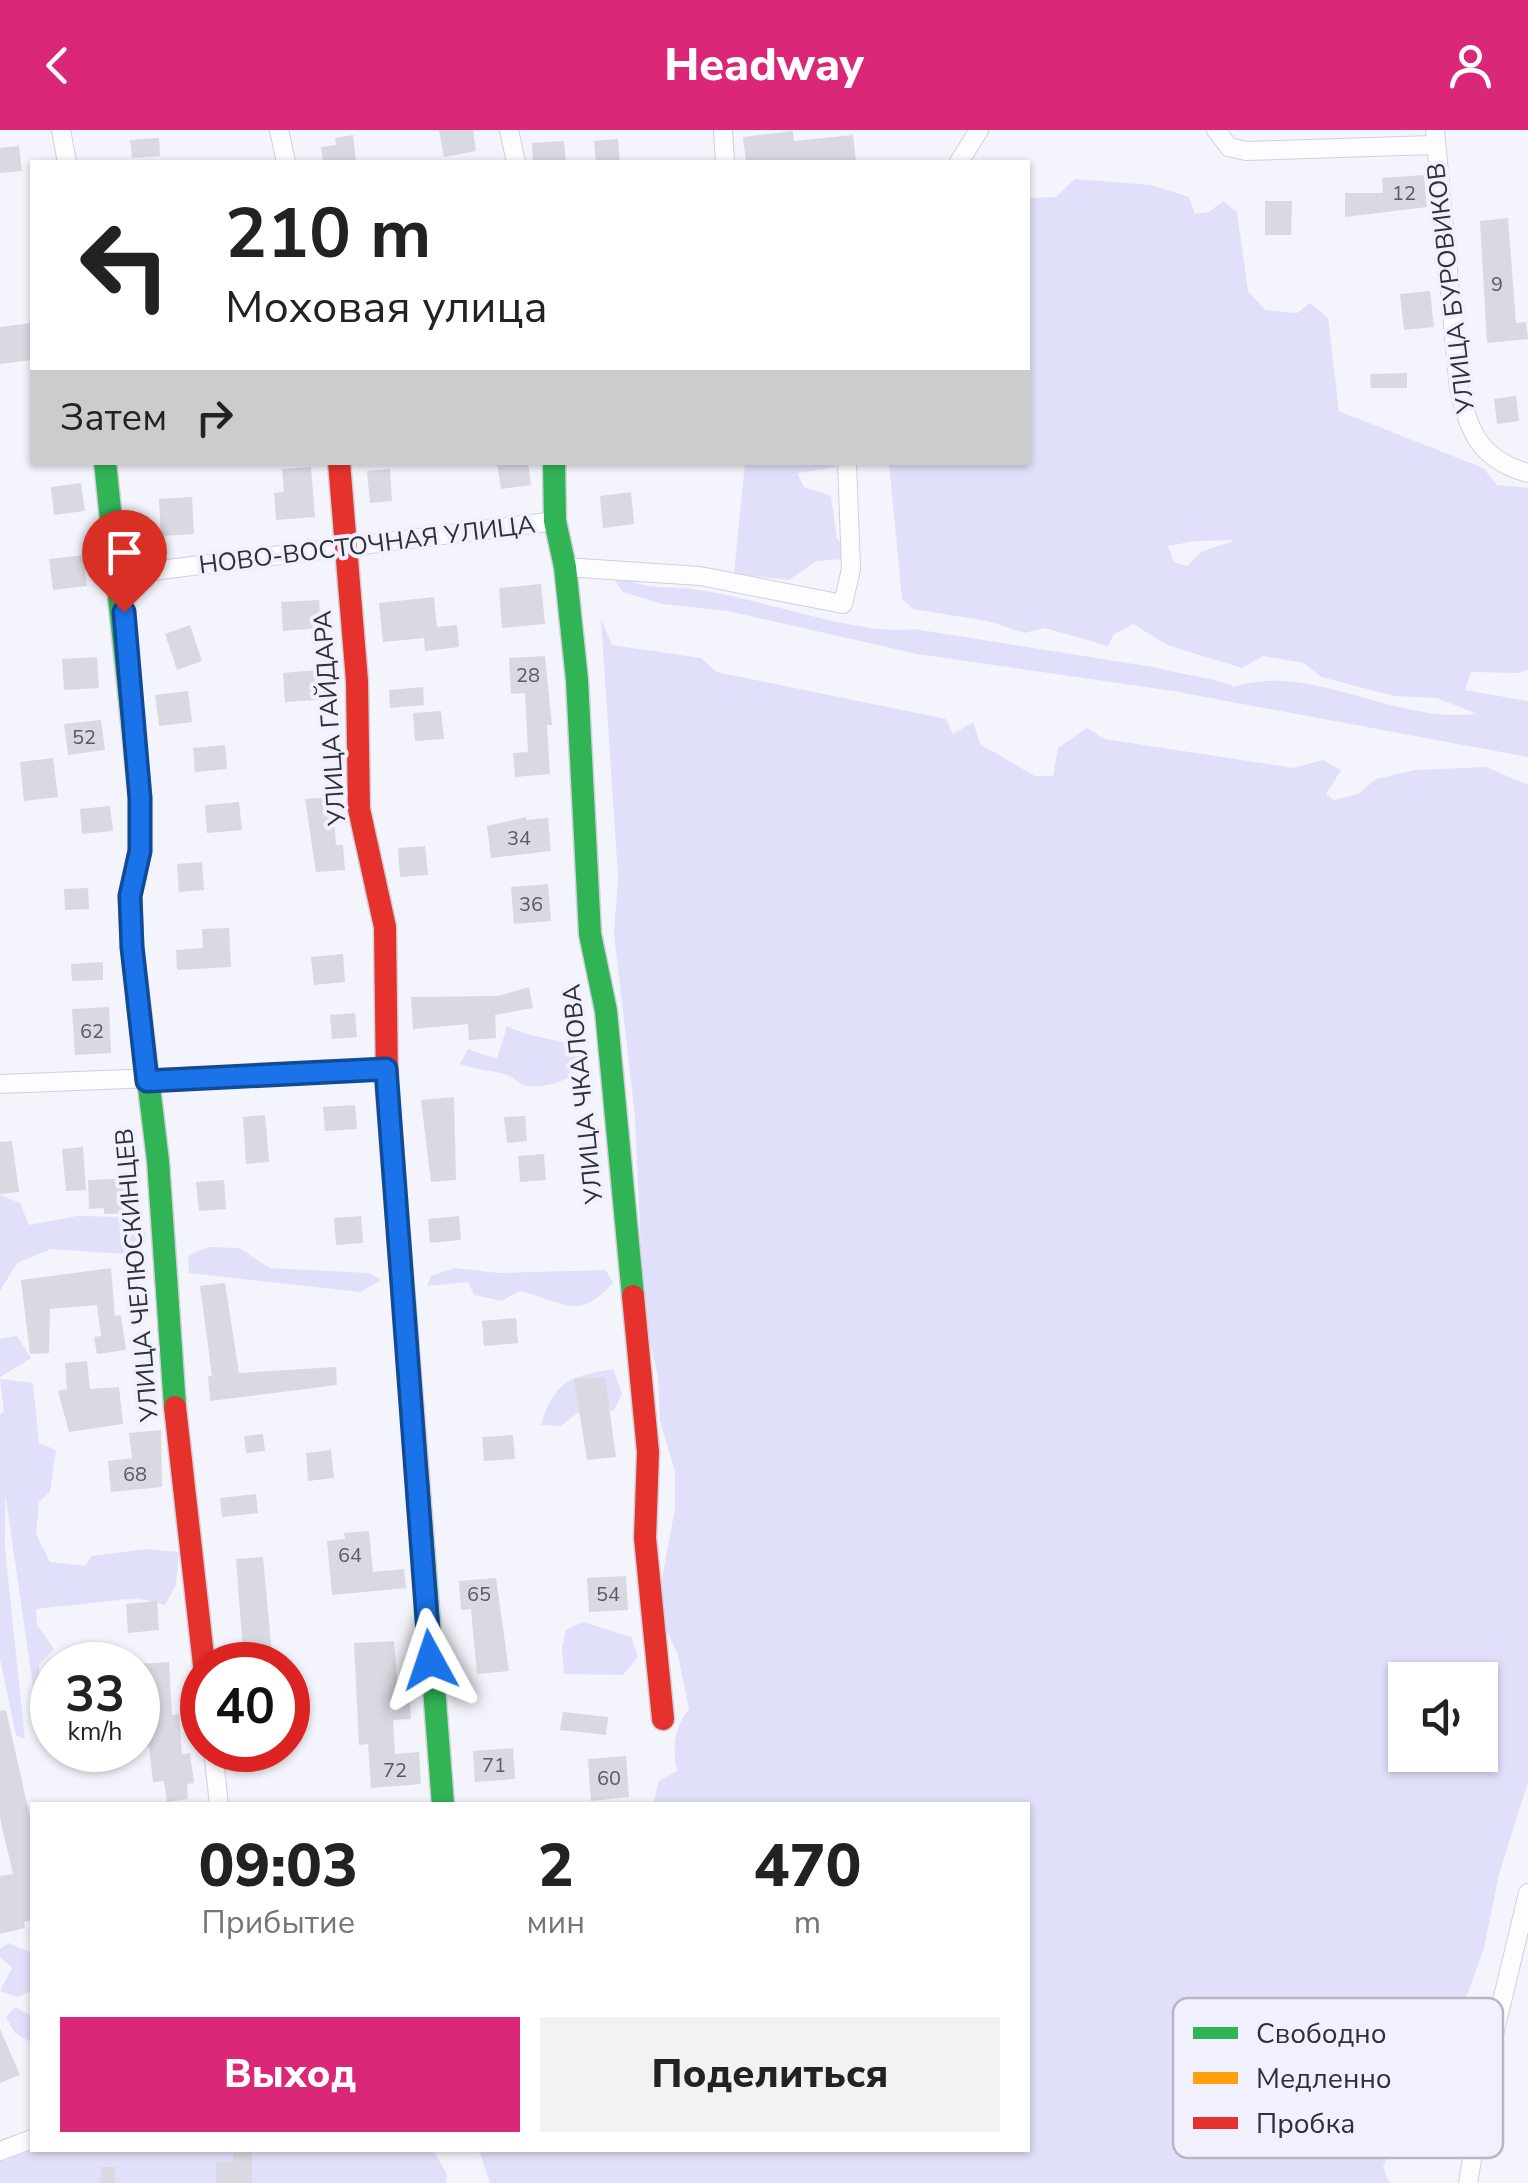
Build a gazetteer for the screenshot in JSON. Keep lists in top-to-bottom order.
{
  "streets": {
    "street": [
      "УЛИЦА БУРОВИКОВ",
      "НОВО-ВОСТОЧНАЯ УЛИЦА",
      "УЛИЦА ГАЙДАРА",
      "УЛИЦА ЧКАЛОВА",
      "УЛИЦА ЧЕЛЮСКИНЦЕВ"
    ]
  },
  "crossings": [
    ["НОВО-ВОСТОЧНАЯ УЛИЦА", "УЛИЦА ГАЙДАРА"],
    ["НОВО-ВОСТОЧНАЯ УЛИЦА", "УЛИЦА ЧКАЛОВА"],
    ["НОВО-ВОСТОЧНАЯ УЛИЦА", "УЛИЦА ЧЕЛЮСКИНЦЕВ"]
  ],
  "house_numbers": [
    "12",
    "9",
    "28",
    "52",
    "34",
    "36",
    "62",
    "68",
    "64",
    "65",
    "54",
    "71",
    "72",
    "60"
  ],
  "legend": ["Свободно", "Медленно", "Пробка"],
  "page": {
    "header": "Headway",
    "turn": ["210 m", "Моховая улица"],
    "then": "Затем",
    "speed": "33 km/h",
    "limit": "40",
    "eta": [
      "09:03",
      "Прибытие",
      "2",
      "мин",
      "470",
      "m"
    ],
    "buttons": ["Выход", "Поделиться"]
  }
}
